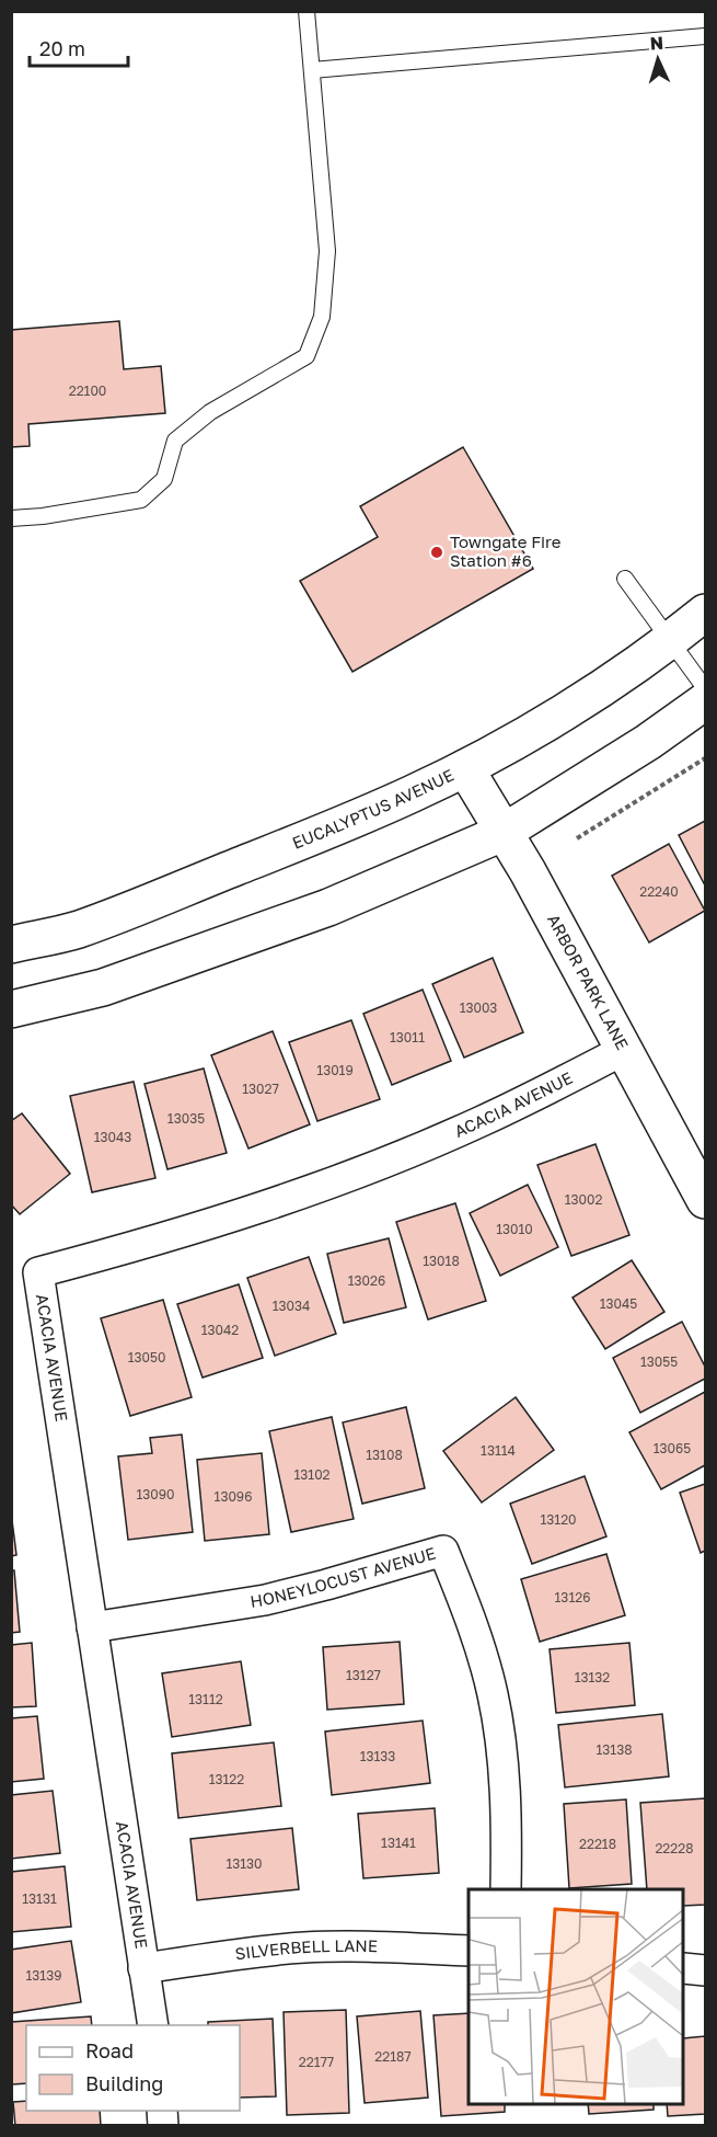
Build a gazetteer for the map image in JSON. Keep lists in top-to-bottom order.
{
  "streets": {
    "main road": ["EUCALYPTUS AVENUE", "ARBOR PARK LANE"],
    "street": ["ACACIA AVENUE", "HONEYLOCUST AVENUE", "SILVERBELL LANE"]
  },
  "crossings": [
    ["EUCALYPTUS AVENUE", "ARBOR PARK LANE"],
    ["ARBOR PARK LANE", "ACACIA AVENUE"],
    ["ACACIA AVENUE", "HONEYLOCUST AVENUE"],
    ["ACACIA AVENUE", "SILVERBELL LANE"]
  ],
  "places": ["Towngate Fire Station #6"],
  "house_numbers": [
    "22100",
    "22240",
    "13003",
    "13011",
    "13019",
    "13027",
    "13035",
    "13043",
    "13002",
    "13010",
    "13018",
    "13026",
    "13045",
    "13034",
    "13042",
    "13050",
    "13055",
    "13065",
    "13114",
    "13108",
    "13102",
    "13090",
    "13096",
    "13120",
    "13126",
    "13127",
    "13132",
    "13112",
    "13138",
    "13133",
    "13122",
    "13141",
    "22218",
    "22228",
    "13130",
    "13131",
    "13139",
    "22187",
    "22177"
  ],
  "legend": ["Road", "Building"],
  "scale_bar": "20 m",
  "north": "top"
}
